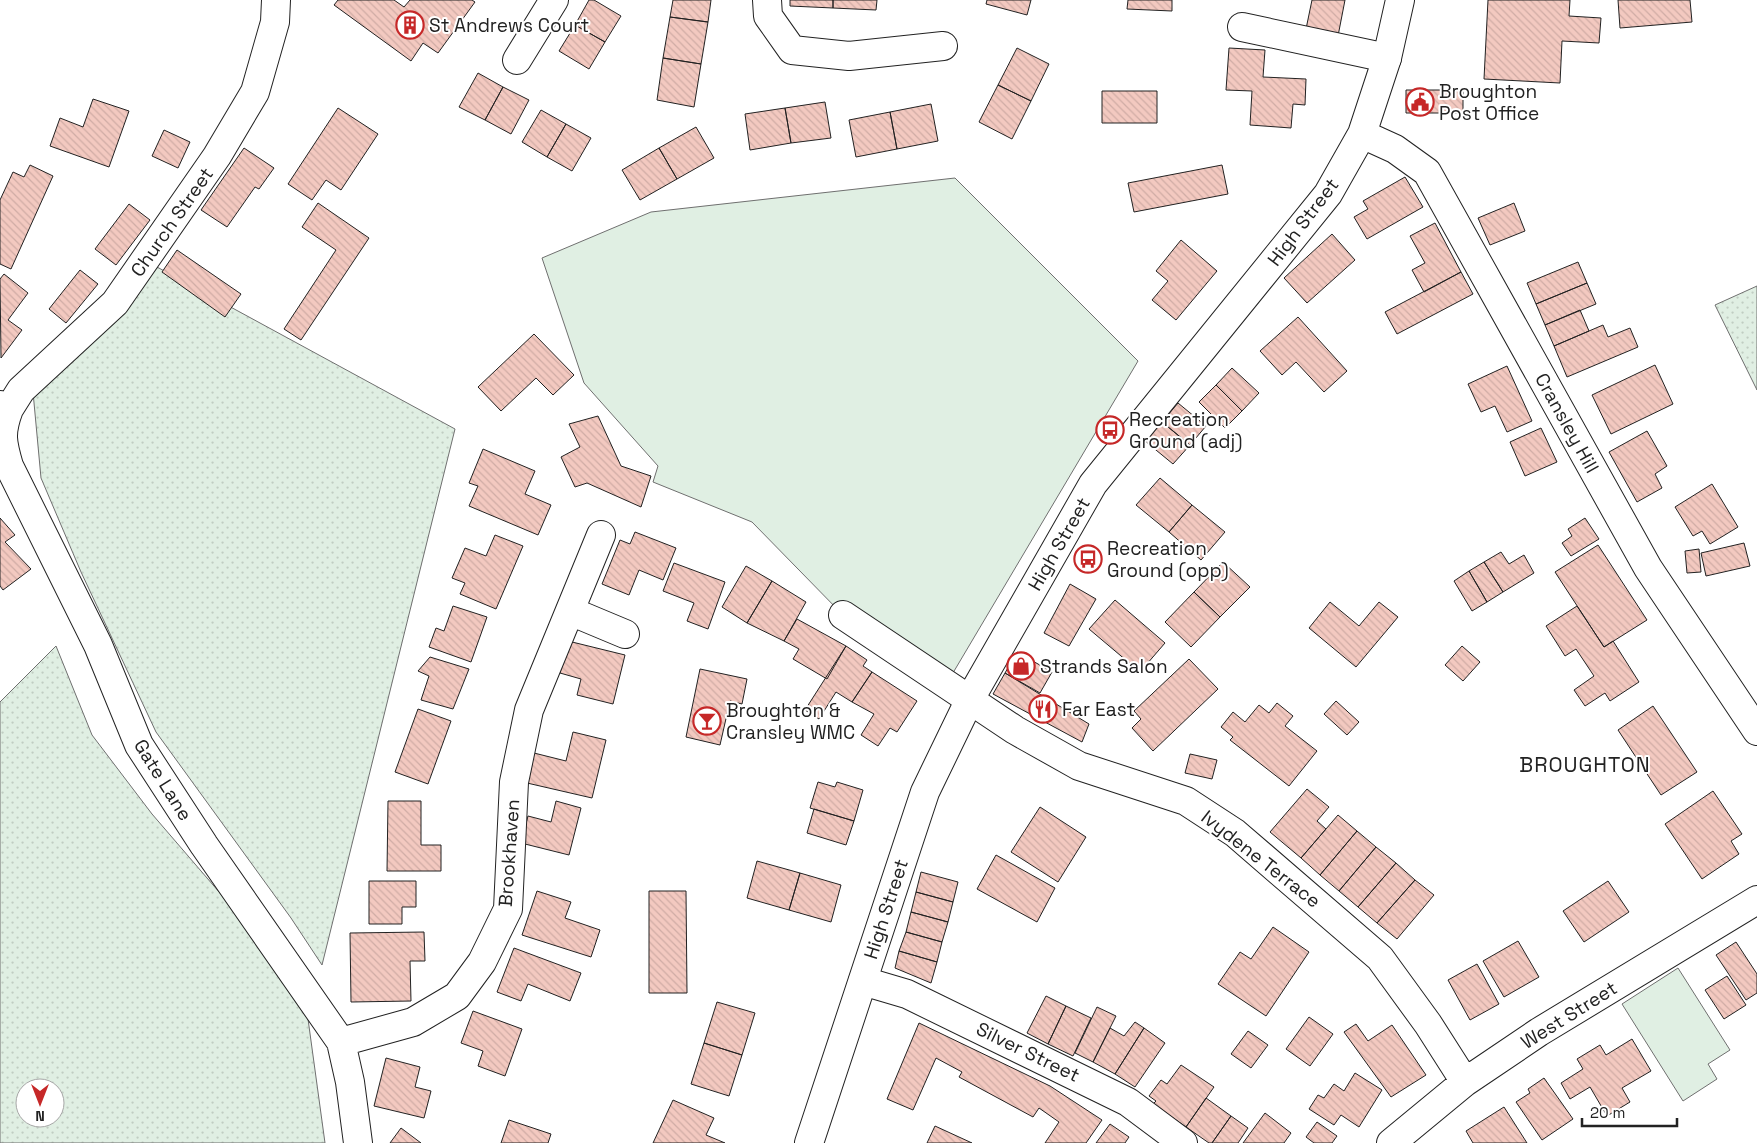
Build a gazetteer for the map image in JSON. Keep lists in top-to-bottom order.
{
  "streets": {
    "street": [
      "Church Street",
      "High Street",
      "Cransley Hill",
      "Gate Lane",
      "Brookhaven",
      "Ivydene Terrace",
      "West Street",
      "Silver Street"
    ]
  },
  "crossings": [
    ["Church Street", "Gate Lane"],
    ["High Street", "Cransley Hill"],
    ["High Street", "Ivydene Terrace"],
    ["High Street", "Silver Street"],
    ["Gate Lane", "Brookhaven"],
    ["Ivydene Terrace", "West Street"]
  ],
  "districts": ["BROUGHTON"],
  "places": {
    "building": ["St Andrews Court"],
    "public building": ["Broughton Post Office"],
    "bus stop": ["Recreation Ground (adj)", "Recreation Ground (opp)"],
    "shop": ["Strands Salon"],
    "restaurant": ["Far East"],
    "bar": ["Broughton & Cransley WMC"]
  },
  "scale_bar": "20 m",
  "north": "bottom"
}
